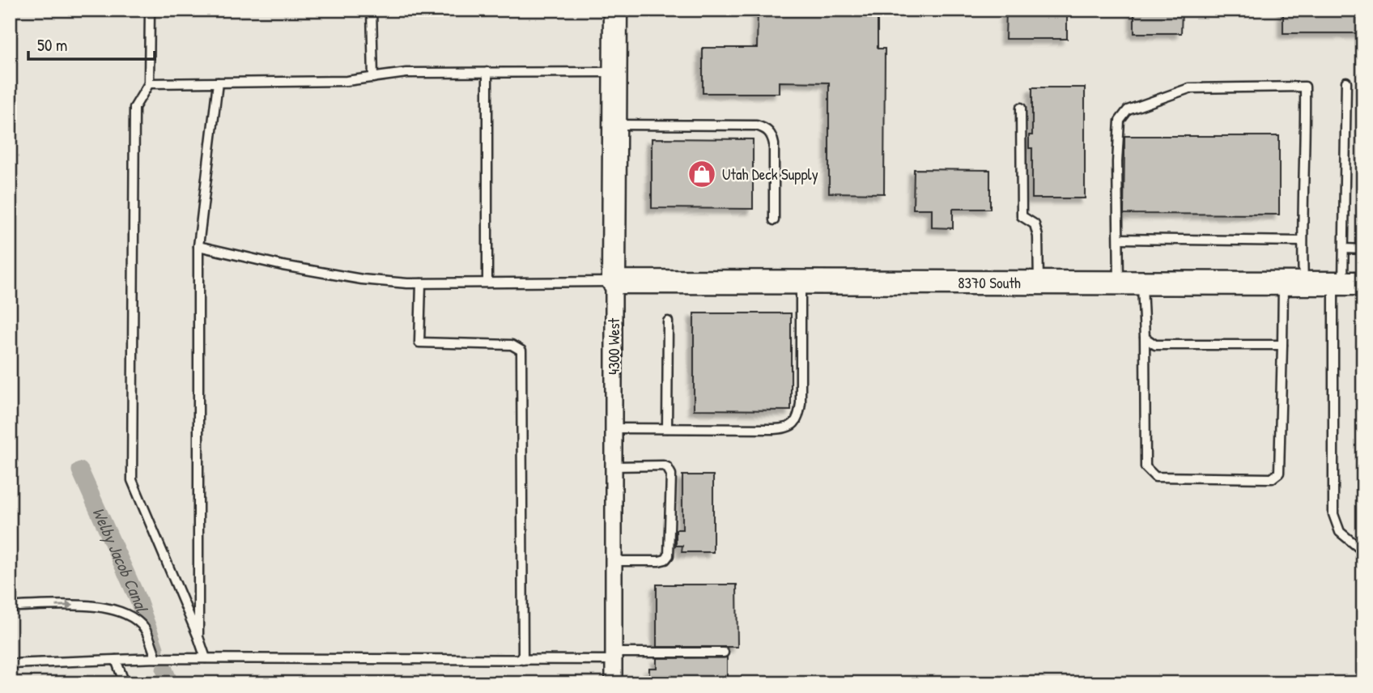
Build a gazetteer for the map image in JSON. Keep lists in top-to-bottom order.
{
  "streets": {
    "street": ["8370 South", "4300 West"]
  },
  "crossings": [
    ["8370 South", "4300 West"]
  ],
  "water": ["Welby Jacob Canal"],
  "places": {
    "shop": ["Utah Deck Supply"]
  },
  "scale_bar": "50 m"
}
